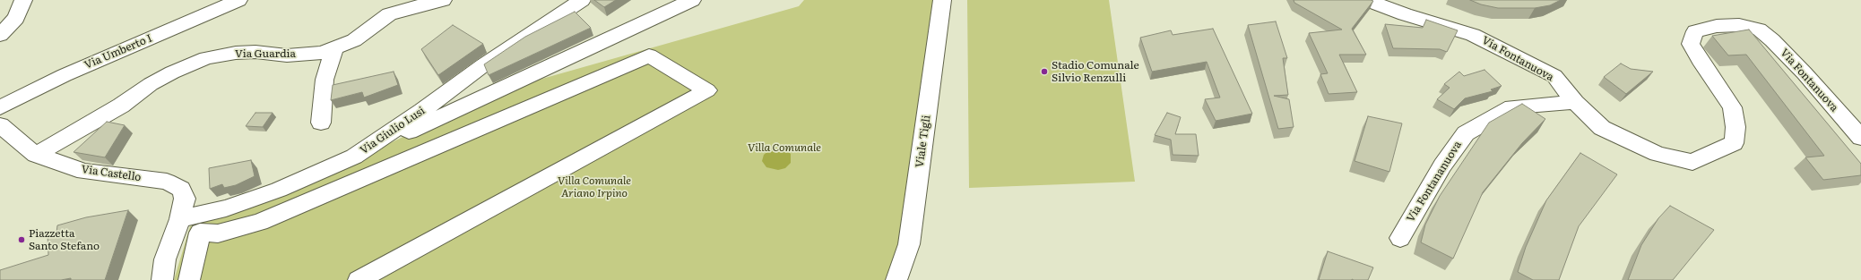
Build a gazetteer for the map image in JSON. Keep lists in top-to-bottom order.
{
  "streets": {
    "street": [
      "Via Umberto I",
      "Via Guardia",
      "Via Fontanuova",
      "Via Giulio Lusi",
      "Viale Tigli",
      "Via Castello",
      "Via Fontananuova"
    ]
  },
  "crossings": [
    ["Via Guardia", "Via Castello"],
    ["Via Fontanuova", "Via Fontananuova"],
    ["Via Giulio Lusi", "Via Castello"]
  ],
  "parks": ["Villa Comunale", "Villa Comunale Ariano Irpino"],
  "places": ["Stadio Comunale Silvio Renzulli", "Piazzetta Santo Stefano"]
}
